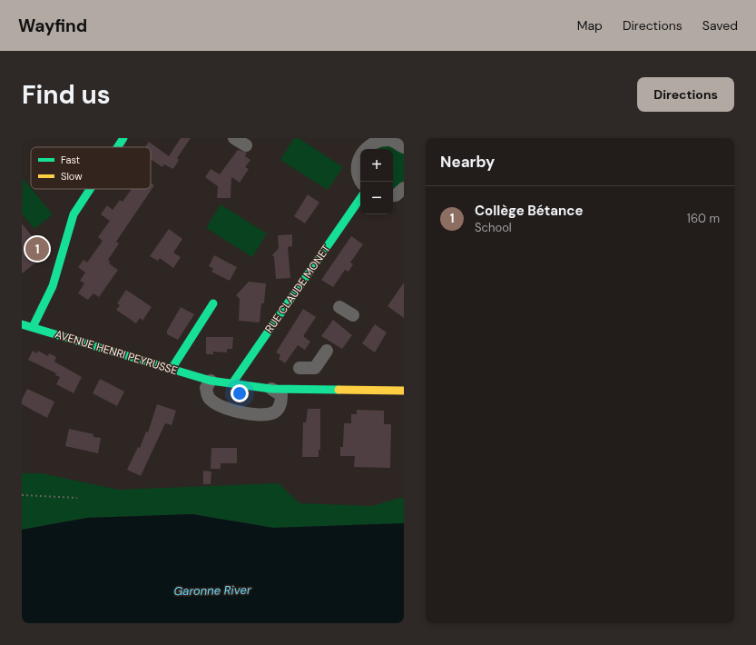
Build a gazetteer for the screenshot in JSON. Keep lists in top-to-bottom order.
{
  "streets": {
    "street": ["RUE CLAUDE MONET", "AVENUE HENRI PEYRUSSE"]
  },
  "crossings": [
    ["RUE CLAUDE MONET", "AVENUE HENRI PEYRUSSE"]
  ],
  "water": ["Garonne River"],
  "legend": ["Fast", "Slow"],
  "page": {
    "header": "Wayfind",
    "nav": ["Map", "Directions", "Saved"],
    "buttons": "Directions",
    "title": "Find us",
    "heading": "Nearby",
    "map_buttons": ["+", "−"],
    "list": [
      {
        "mark": "1",
        "name": "Collège Bétance",
        "note": "School",
        "value": "160 m"
      }
    ],
    "pins": "1"
  }
}
